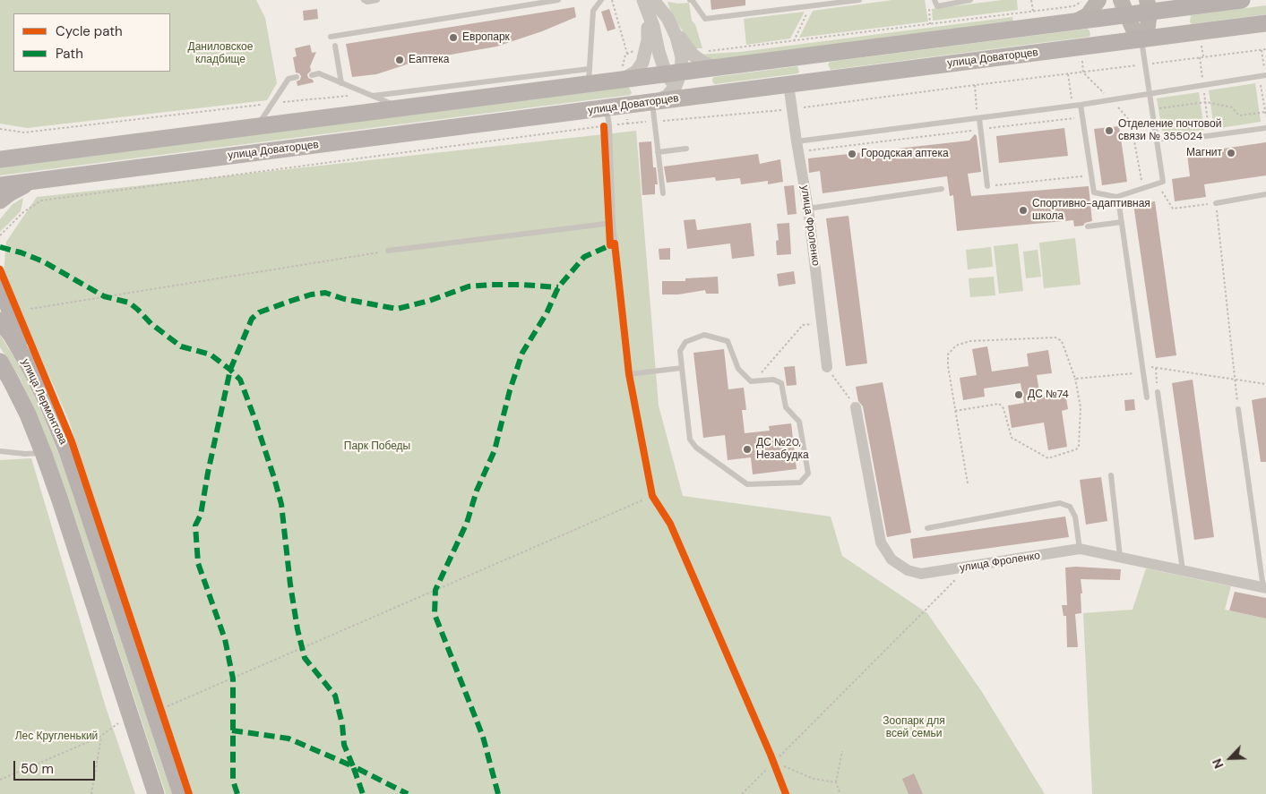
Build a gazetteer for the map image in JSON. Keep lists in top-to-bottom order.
{
  "streets": {
    "main road": ["улица Доваторцев", "улица Лермонтова"],
    "street": ["улица Фроленко"]
  },
  "crossings": [
    ["улица Доваторцев", "улица Фроленко"]
  ],
  "parks": [
    "Даниловское кладбище",
    "Парк Победы",
    "Зоопарк для всей семьи",
    "Лес Кругленький"
  ],
  "places": [
    "Европарк",
    "Еаптека",
    "Отделение почтовой связи № 355024",
    "Магнит",
    "Городская аптека",
    "Спортивно-адаптивная школа",
    "ДС №74",
    "ДС №20, Незабудка"
  ],
  "legend": ["Cycle path", "Path"],
  "scale_bar": "50 m",
  "north": "bottom left"
}
